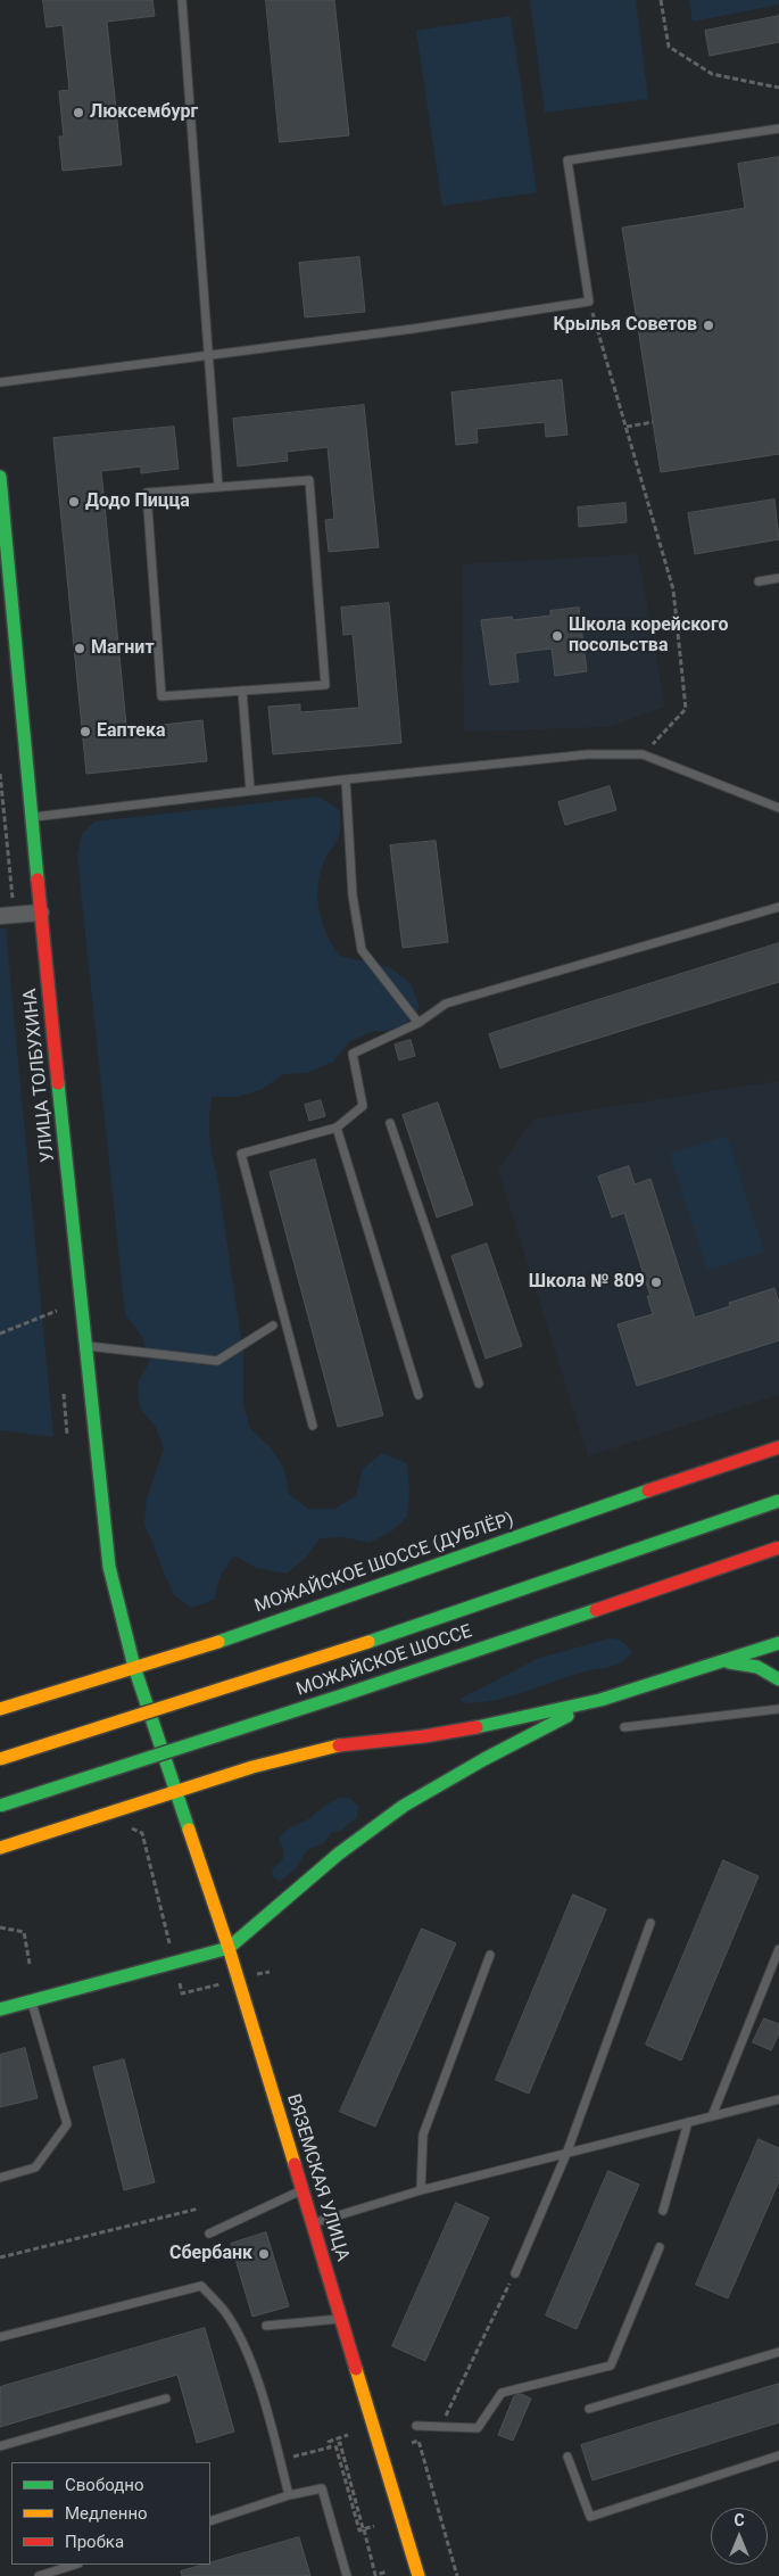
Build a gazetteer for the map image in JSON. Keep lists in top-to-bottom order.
{
  "streets": {
    "main road": [
      "УЛИЦА ТОЛБУХИНА",
      "МОЖАЙСКОЕ ШОССЕ (ДУБЛЁР)",
      "МОЖАЙСКОЕ ШОССЕ",
      "ВЯЗЕМСКАЯ УЛИЦА"
    ]
  },
  "crossings": [
    ["УЛИЦА ТОЛБУХИНА", "МОЖАЙСКОЕ ШОССЕ (ДУБЛЁР)"],
    ["УЛИЦА ТОЛБУХИНА", "ВЯЗЕМСКАЯ УЛИЦА"]
  ],
  "places": [
    "Люксембург",
    "Крылья Советов",
    "Додо Пицца",
    "Школа корейского посольства",
    "Магнит",
    "Еаптека",
    "Школа № 809",
    "Сбербанк"
  ],
  "legend": ["Свободно", "Медленно", "Пробка"],
  "north": "top"
}
